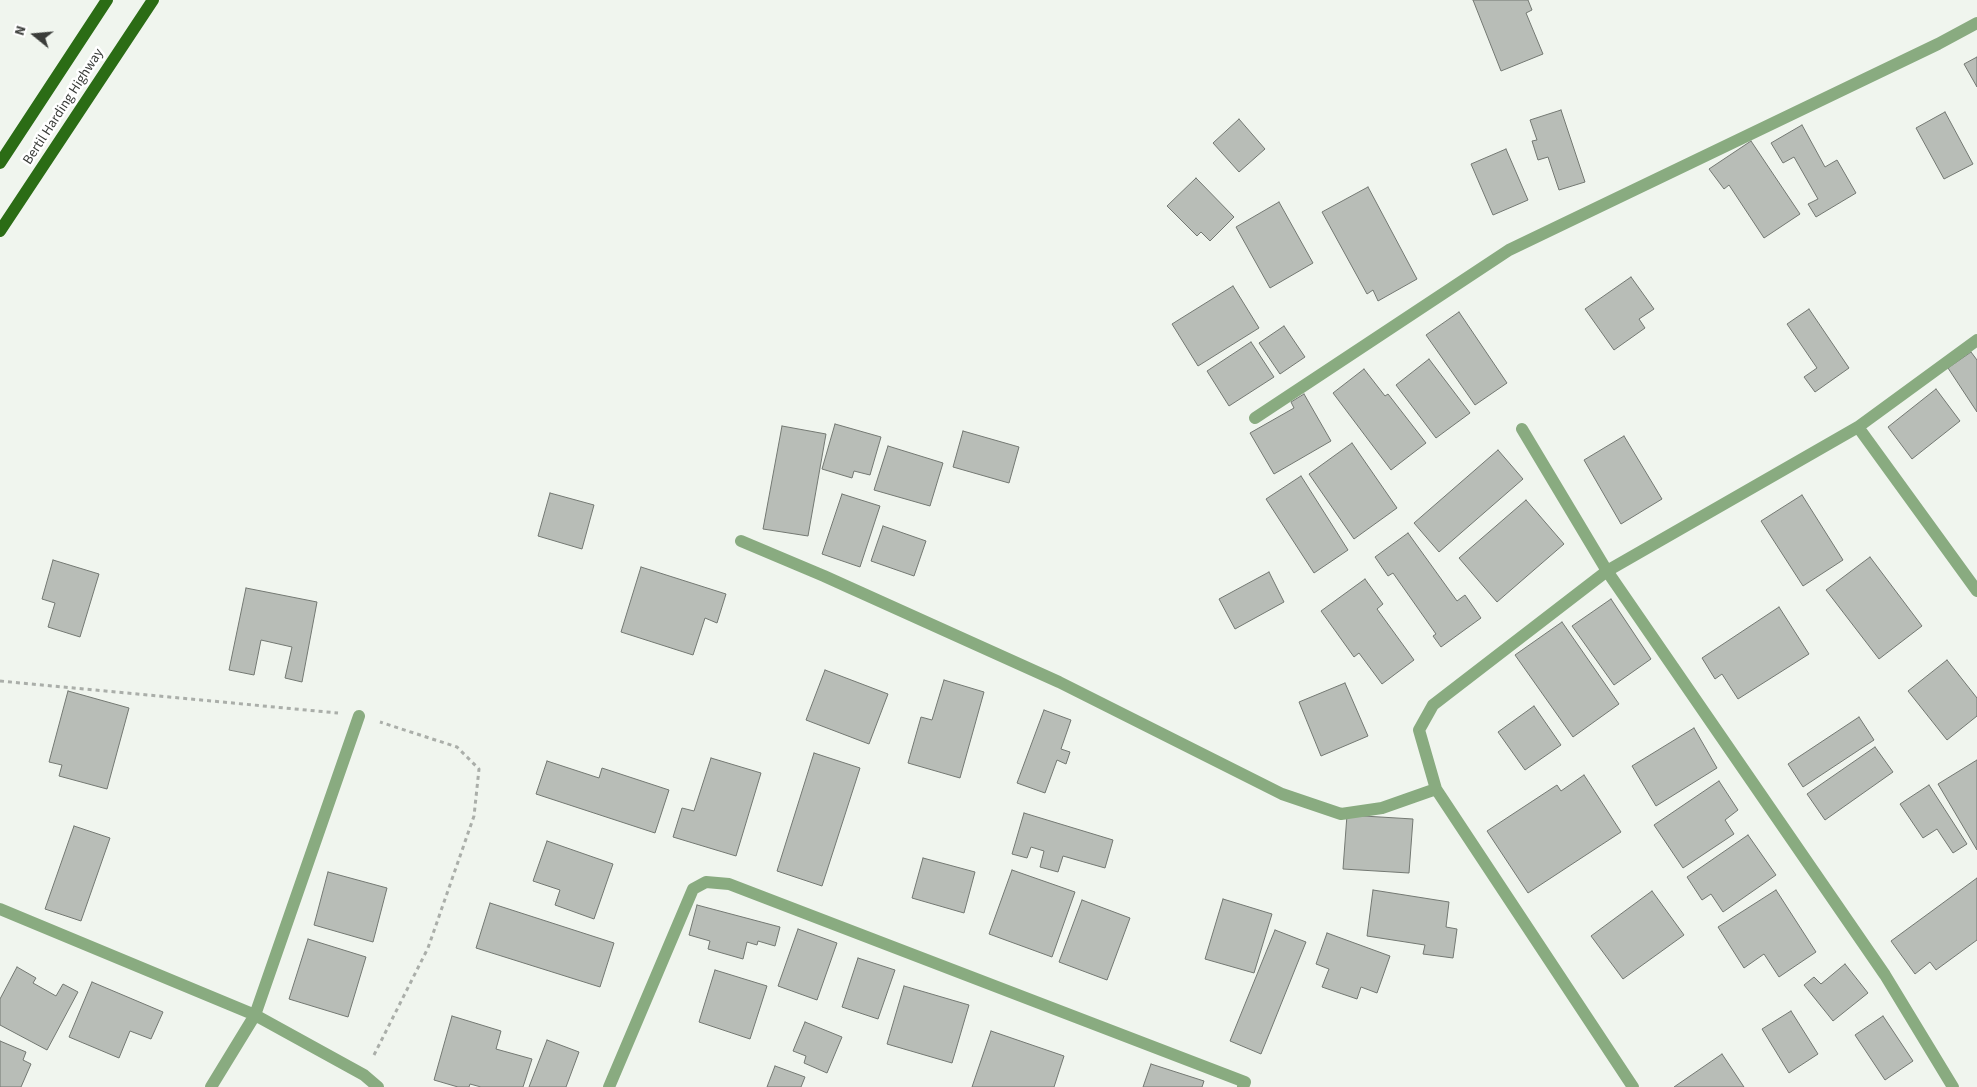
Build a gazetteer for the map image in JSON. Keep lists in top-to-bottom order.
{
  "streets": {
    "main road": ["Bertil Harding Highway"]
  },
  "north": "left"
}
